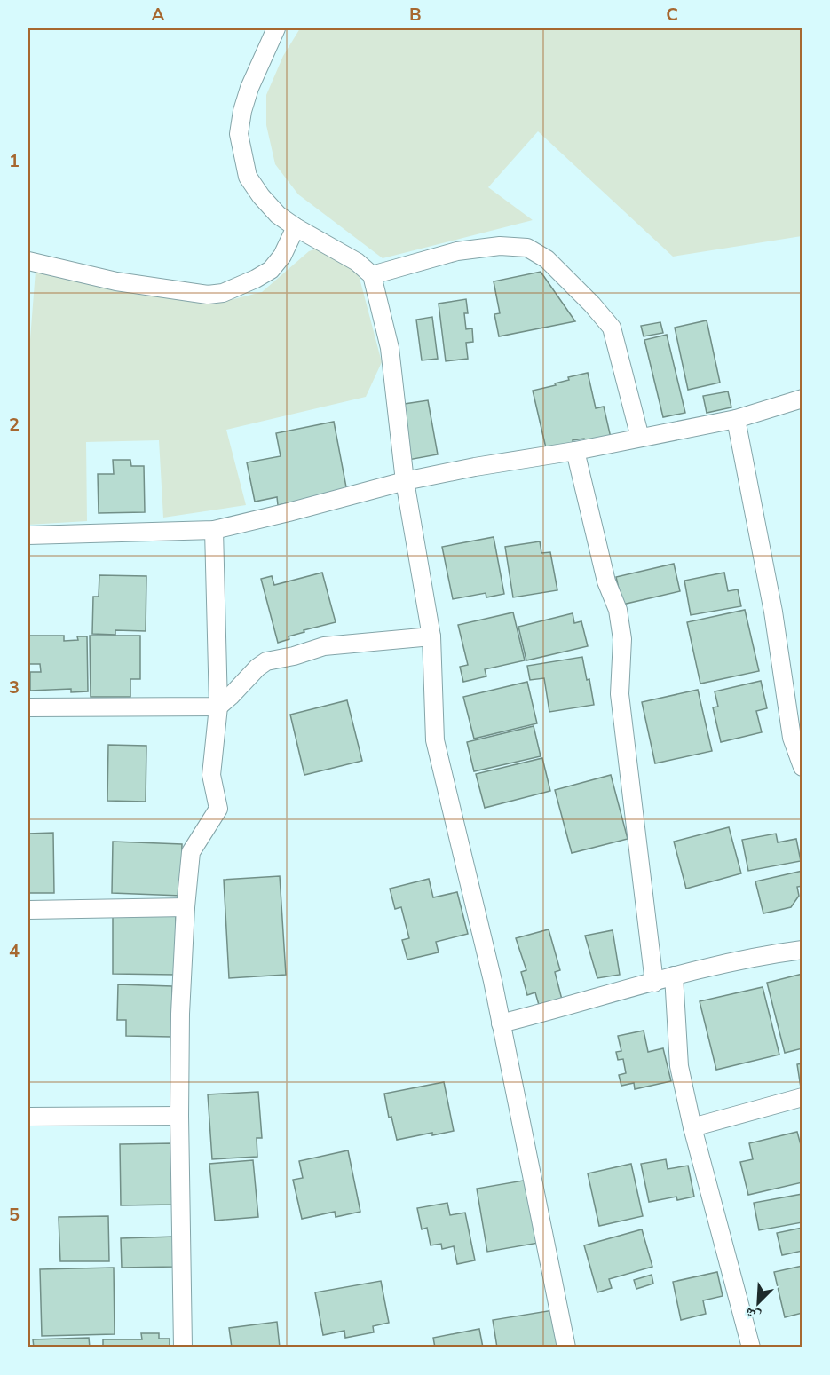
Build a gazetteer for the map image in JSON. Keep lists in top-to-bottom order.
{
  "north": "bottom left",
  "grid": {
    "columns": ["A", "B", "C"],
    "rows": [
      "1",
      "2",
      "3",
      "4",
      "5"
    ]
  }
}
